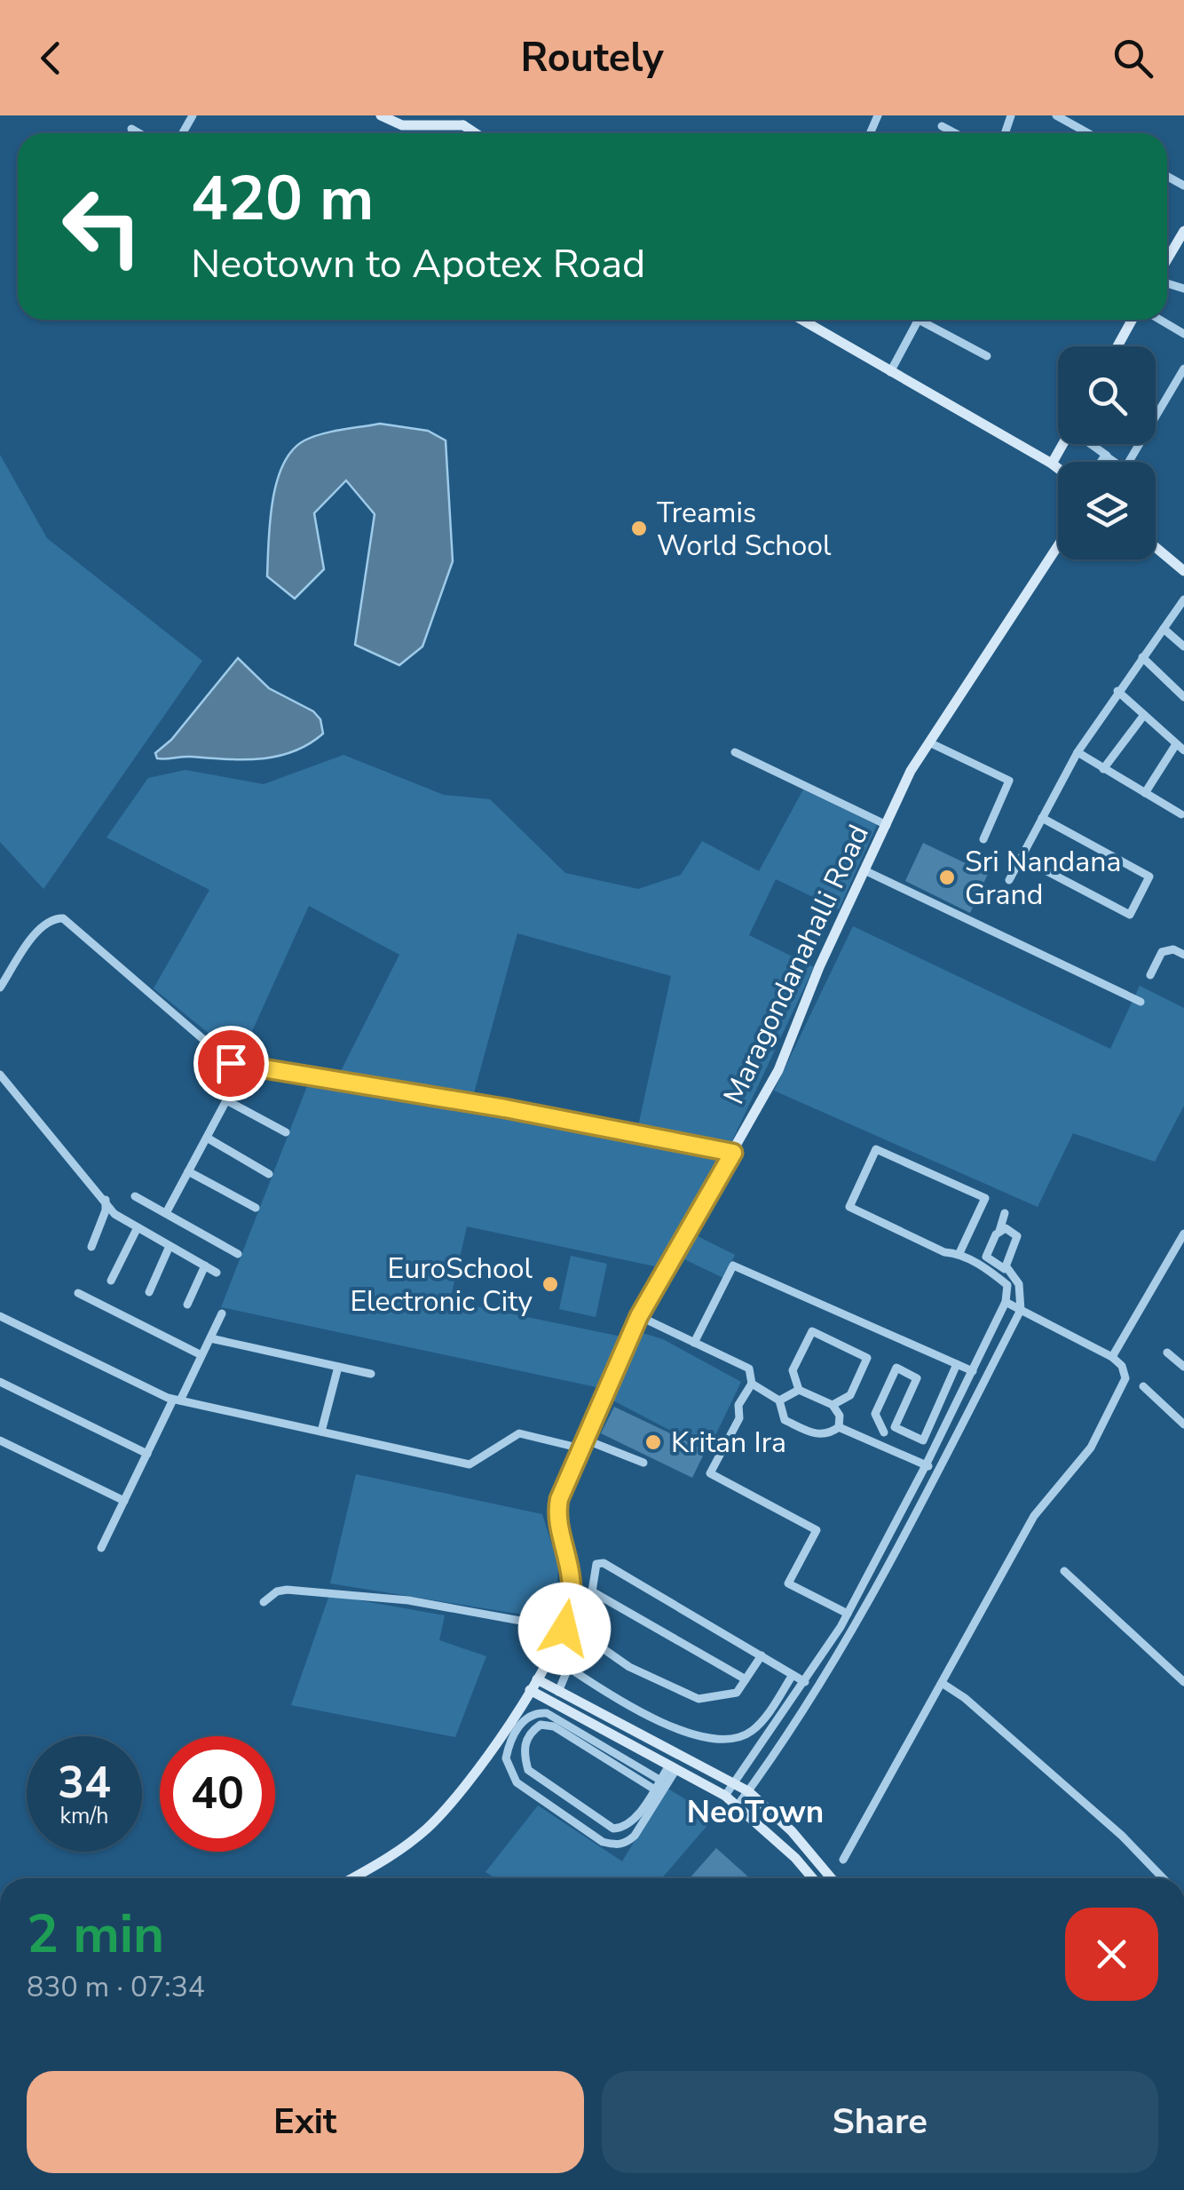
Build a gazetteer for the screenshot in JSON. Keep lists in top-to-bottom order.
{
  "streets": {
    "street": ["Maragondanahalli Road"]
  },
  "districts": ["NeoTown"],
  "places": [
    "Treamis World School",
    "Sri Nandana Grand",
    "EuroSchool Electronic City",
    "Kritan Ira"
  ],
  "page": {
    "header": "Routely",
    "turn": ["420 m", "Neotown to Apotex Road"],
    "speed": "34 km/h",
    "limit": "40",
    "heading": ["2 min", "830 m · 07:34"],
    "buttons": ["Exit", "Share"]
  }
}
